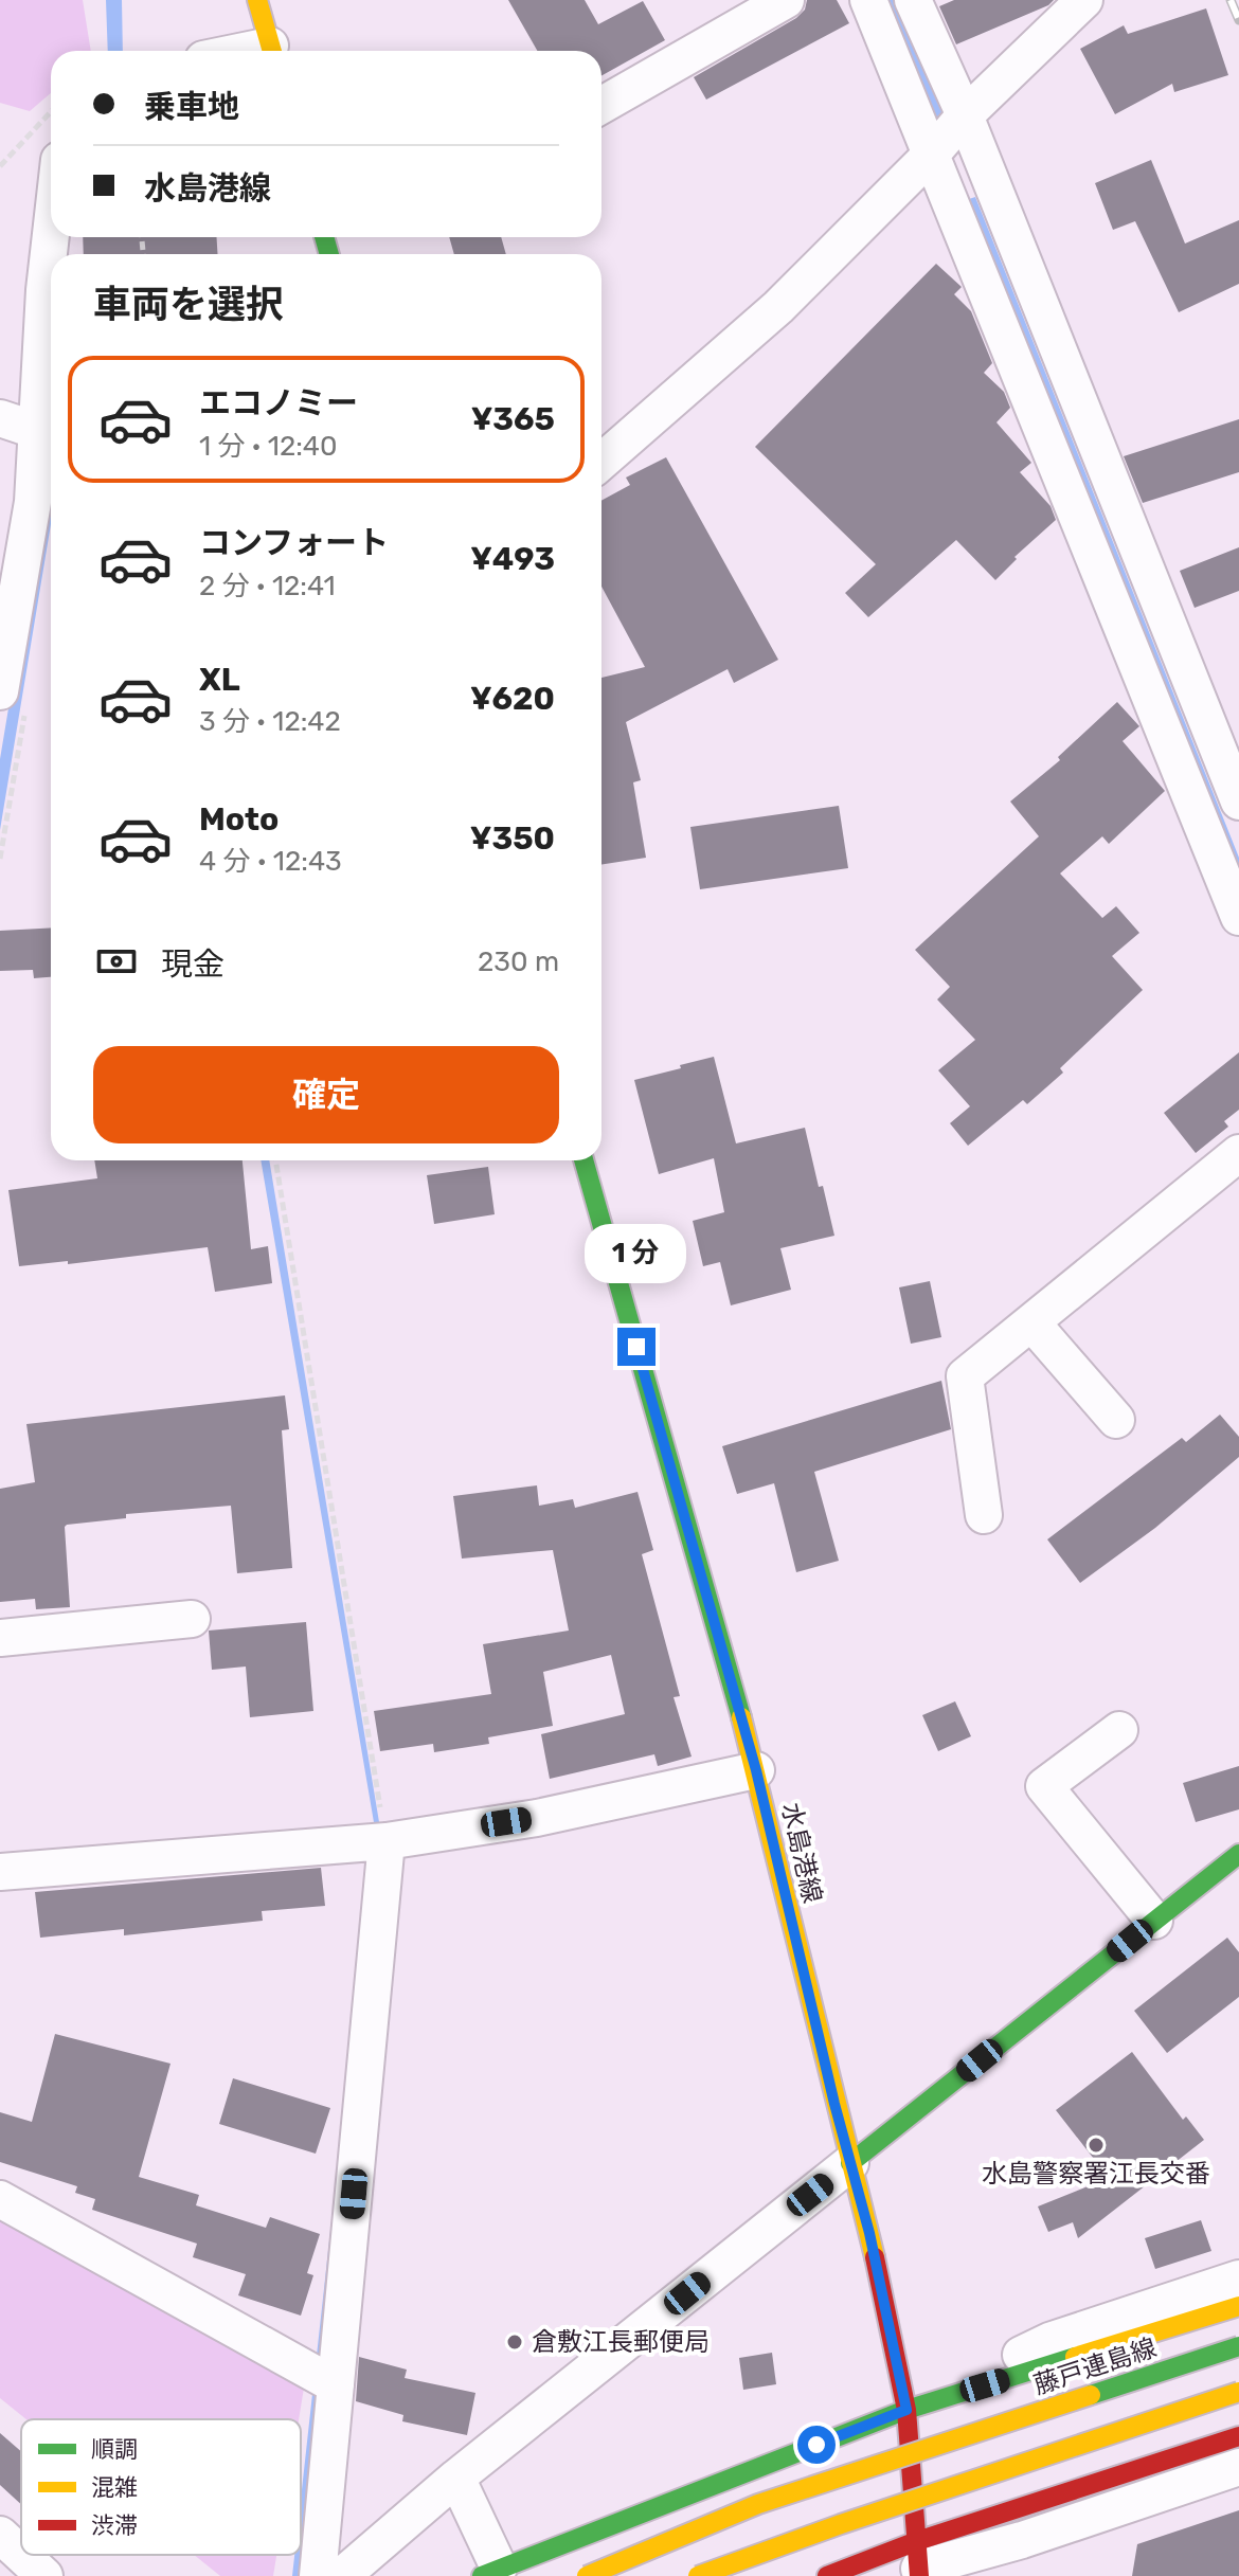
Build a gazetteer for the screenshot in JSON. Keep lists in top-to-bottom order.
{
  "streets": {
    "main road": ["水島港線", "藤戸連島線"]
  },
  "places": ["水島警察署江長交番", "倉敷江長郵便局"],
  "legend": ["順調", "混雑", "渋滞"],
  "page": {
    "banner": ["乗車地", "水島港線"],
    "heading": "車両を選択",
    "list": [
      {
        "name": "エコノミー",
        "note": "1 分 · 12:40",
        "value": "¥365"
      },
      {
        "name": "コンフォート",
        "note": "2 分 · 12:41",
        "value": "¥493"
      },
      {
        "name": "XL",
        "note": "3 分 · 12:42",
        "value": "¥620"
      },
      {
        "name": "Moto",
        "note": "4 分 · 12:43",
        "value": "¥350"
      }
    ],
    "pay": ["現金", "230 m"],
    "buttons": "確定",
    "bubble": "1 分"
  }
}
